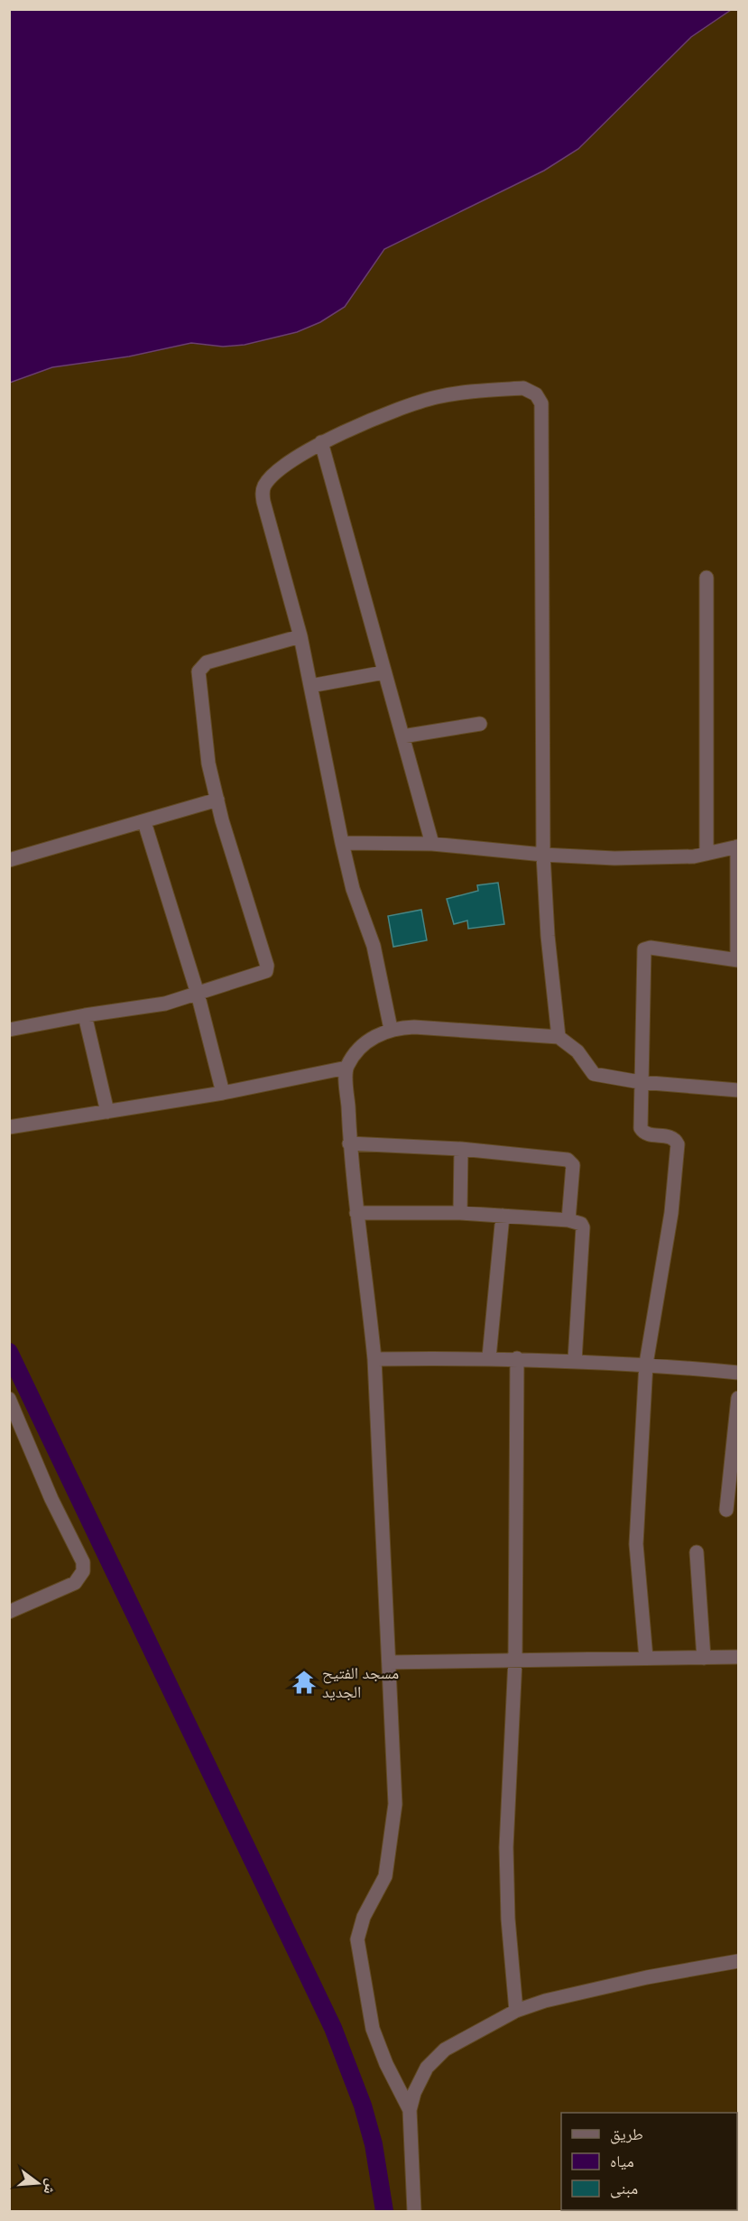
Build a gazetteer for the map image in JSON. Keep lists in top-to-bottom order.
{
  "places": {
    "temple": ["مسجد الفتيح الجديد"]
  },
  "legend": ["طريق", "مياه", "مبنى"],
  "north": "right"
}
